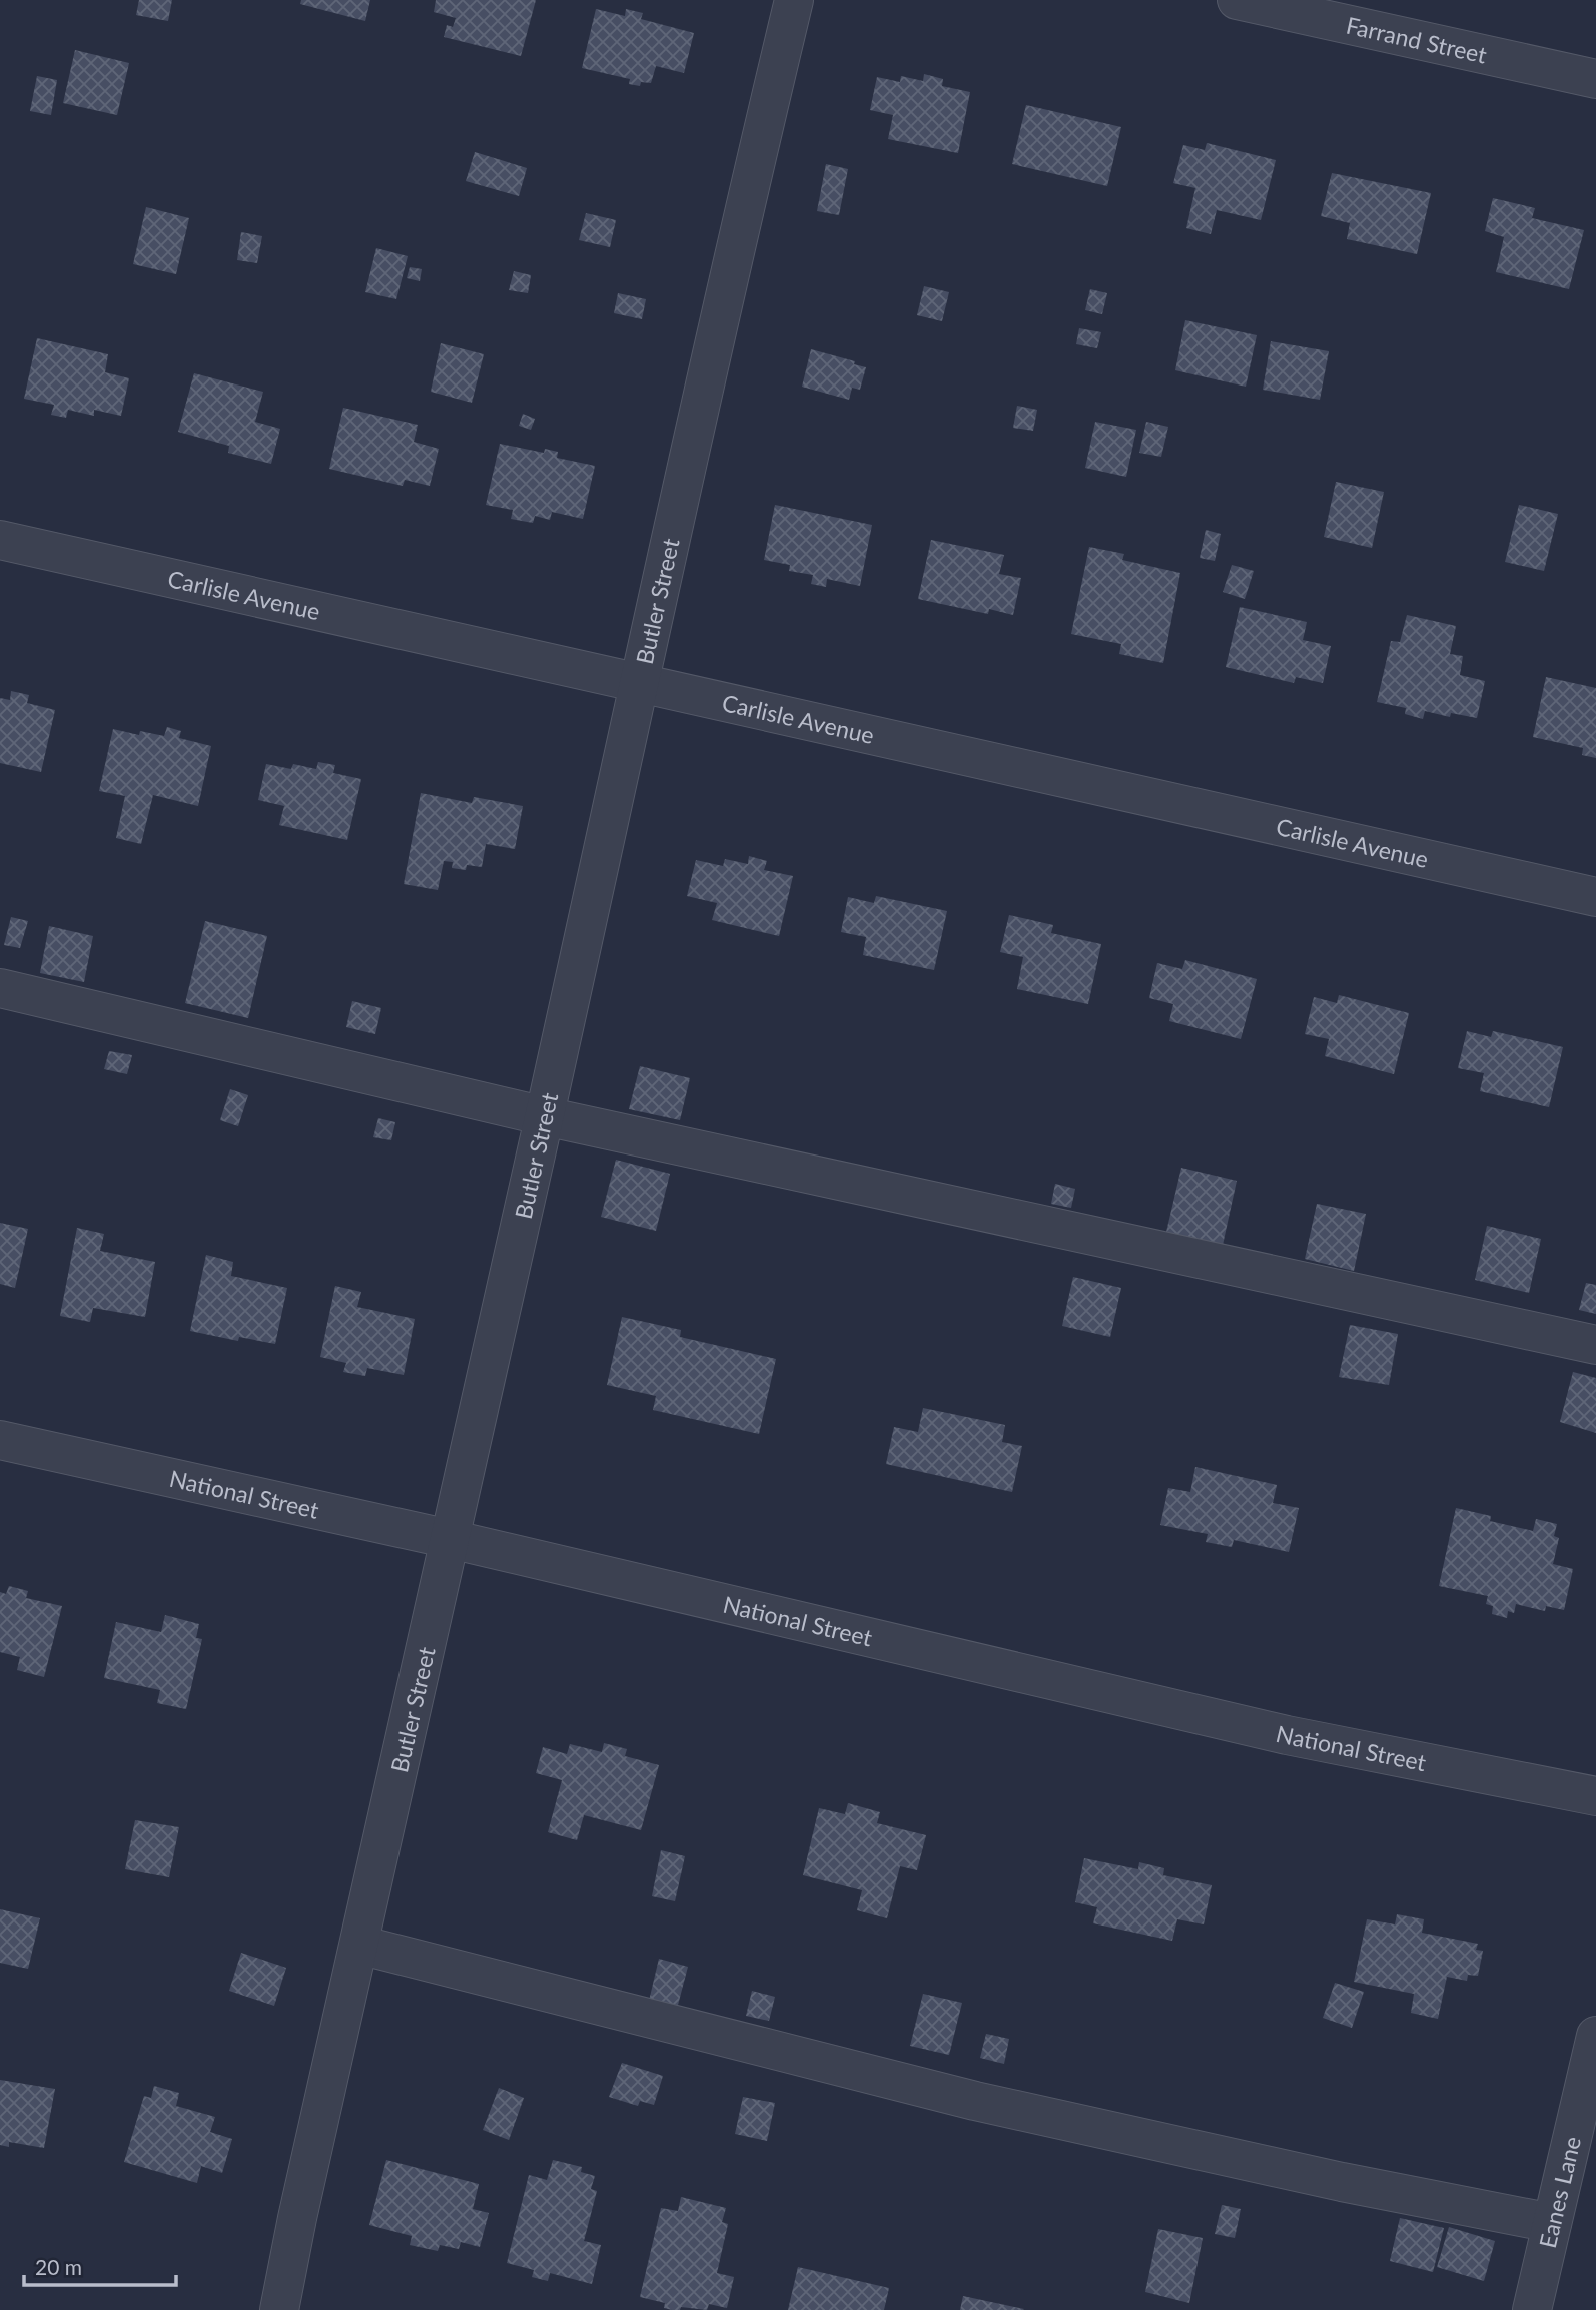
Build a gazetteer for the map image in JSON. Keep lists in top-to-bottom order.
{
  "streets": {
    "street": [
      "Farrand Street",
      "Carlisle Avenue",
      "Butler Street",
      "National Street",
      "Eanes Lane"
    ]
  },
  "crossings": [
    ["Carlisle Avenue", "Butler Street"],
    ["Butler Street", "National Street"]
  ],
  "scale_bar": "20 m"
}
